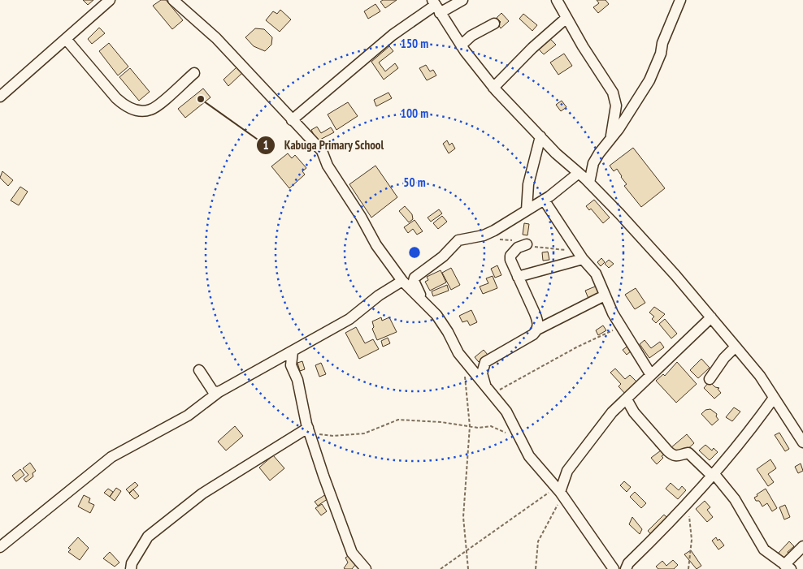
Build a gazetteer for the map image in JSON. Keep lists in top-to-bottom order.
{
  "places": ["Kabuga Primary School"],
  "rings": ["150 m", "100 m", "50 m"]
}
